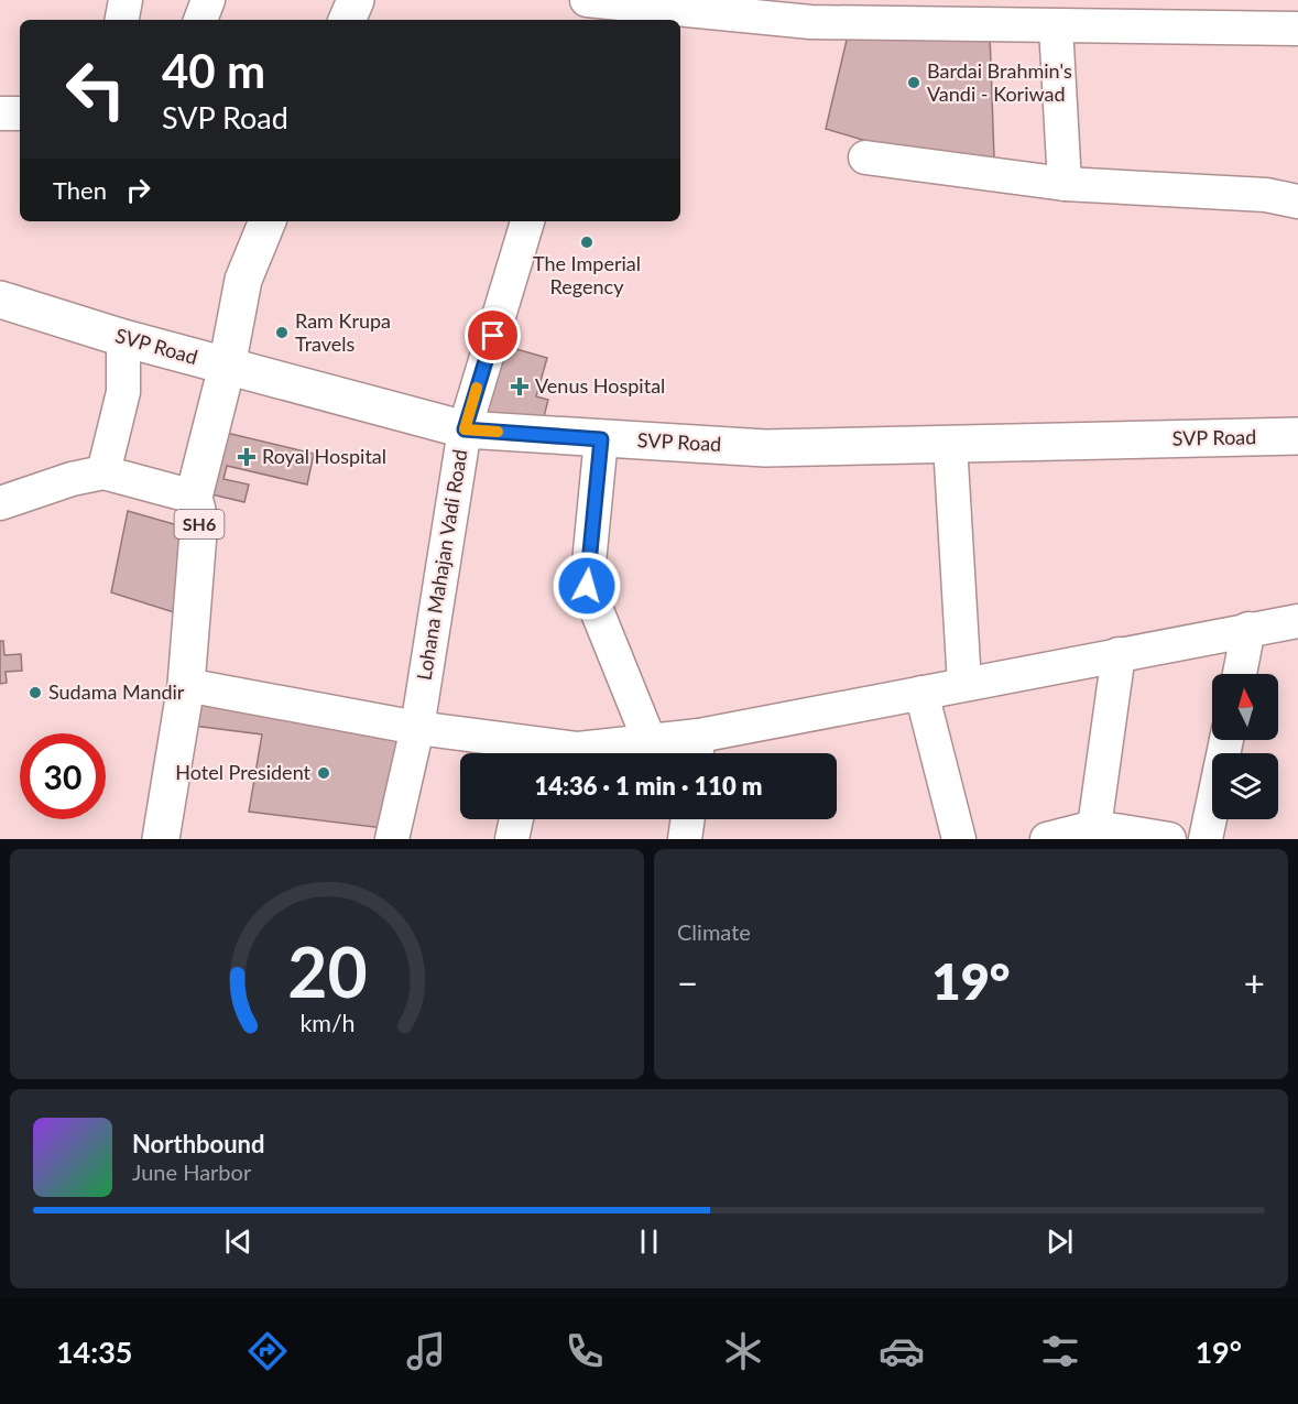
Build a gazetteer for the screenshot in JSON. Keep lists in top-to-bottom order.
{
  "streets": {
    "main road": ["SVP Road", "SH6"],
    "street": ["Lohana Mahajan Vadi Road"]
  },
  "crossings": [
    ["SVP Road", "SH6"],
    ["SVP Road", "Lohana Mahajan Vadi Road"]
  ],
  "places": {
    "other": [
      "Bardai Brahmin's Vandi - Koriwad",
      "The Imperial Regency",
      "Ram Krupa Travels",
      "Sudama Mandir",
      "Hotel President"
    ],
    "health": ["Venus Hospital", "Royal Hospital"]
  },
  "north": "top",
  "page": {
    "turn": ["40 m", "SVP Road"],
    "then": "Then",
    "limit": "30",
    "trip": "14:36 · 1 min · 110 m",
    "tile": "Climate",
    "heat": ["−", "19°", "+"],
    "song": ["Northbound", "June Harbor"],
    "tabs": ["14:35", "19°"],
    "gauge": ["20", "km/h"]
  }
}
